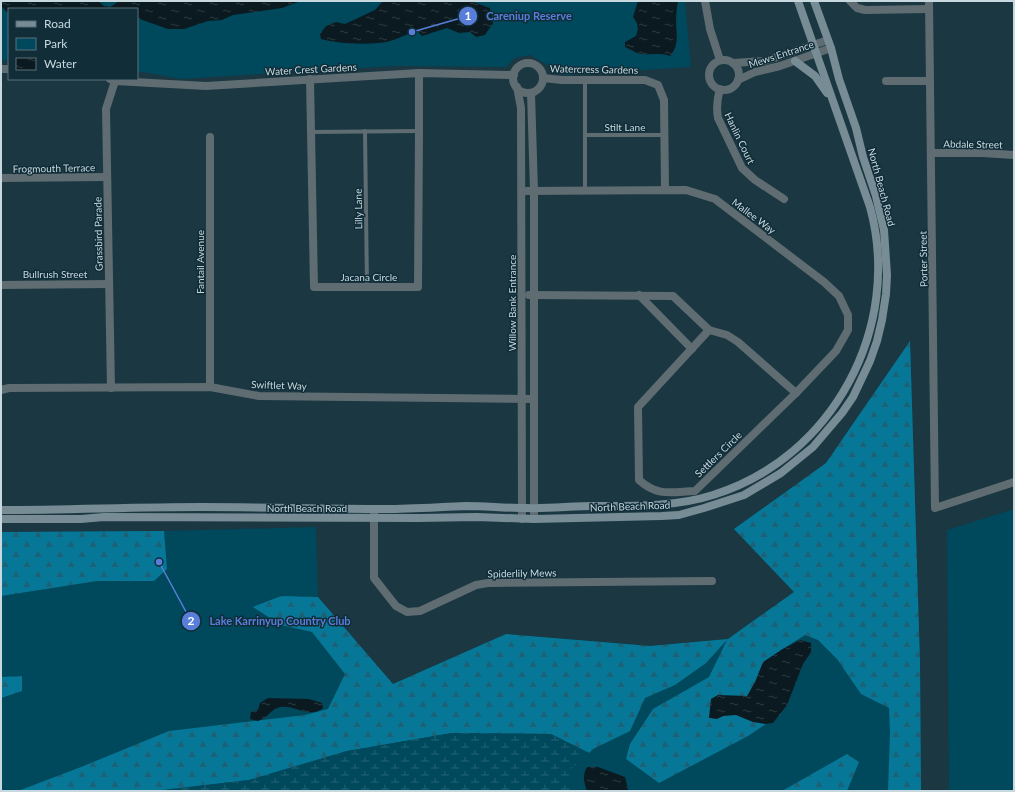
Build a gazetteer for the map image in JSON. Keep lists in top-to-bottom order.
{
  "streets": {
    "main road": ["North Beach Road"],
    "street": [
      "Mews Entrance",
      "Water Crest Gardens",
      "Watercress Gardens",
      "Hanlin Court",
      "Abdale Street",
      "Frogmouth Terrace",
      "Mallee Way",
      "Grassbird Parade",
      "Porter Street",
      "Fantail Avenue",
      "Bullrush Street",
      "Jacana Circle",
      "Willow Bank Entrance",
      "Swiftlet Way",
      "Settlers Circle",
      "Spiderlily Mews"
    ],
    "lane": ["Stilt Lane", "Lilly Lane"]
  },
  "crossings": [
    ["Mews Entrance", "Hanlin Court"],
    ["Mews Entrance", "North Beach Road"],
    ["Water Crest Gardens", "Watercress Gardens"],
    ["Water Crest Gardens", "Grassbird Parade"],
    ["Water Crest Gardens", "Jacana Circle"],
    ["Water Crest Gardens", "Willow Bank Entrance"],
    ["Watercress Gardens", "Stilt Lane"],
    ["Watercress Gardens", "Mallee Way"],
    ["Watercress Gardens", "Willow Bank Entrance"],
    ["Abdale Street", "Porter Street"],
    ["Frogmouth Terrace", "Grassbird Parade"],
    ["North Beach Road", "Willow Bank Entrance"],
    ["North Beach Road", "Spiderlily Mews"],
    ["Lilly Lane", "Jacana Circle"],
    ["Mallee Way", "Willow Bank Entrance"],
    ["Mallee Way", "Settlers Circle"],
    ["Grassbird Parade", "Bullrush Street"],
    ["Grassbird Parade", "Swiftlet Way"],
    ["Fantail Avenue", "Swiftlet Way"],
    ["Willow Bank Entrance", "Swiftlet Way"]
  ],
  "places": ["Careniup Reserve", "Lake Karrinyup Country Club"],
  "legend": ["Road", "Park", "Water"]
}
